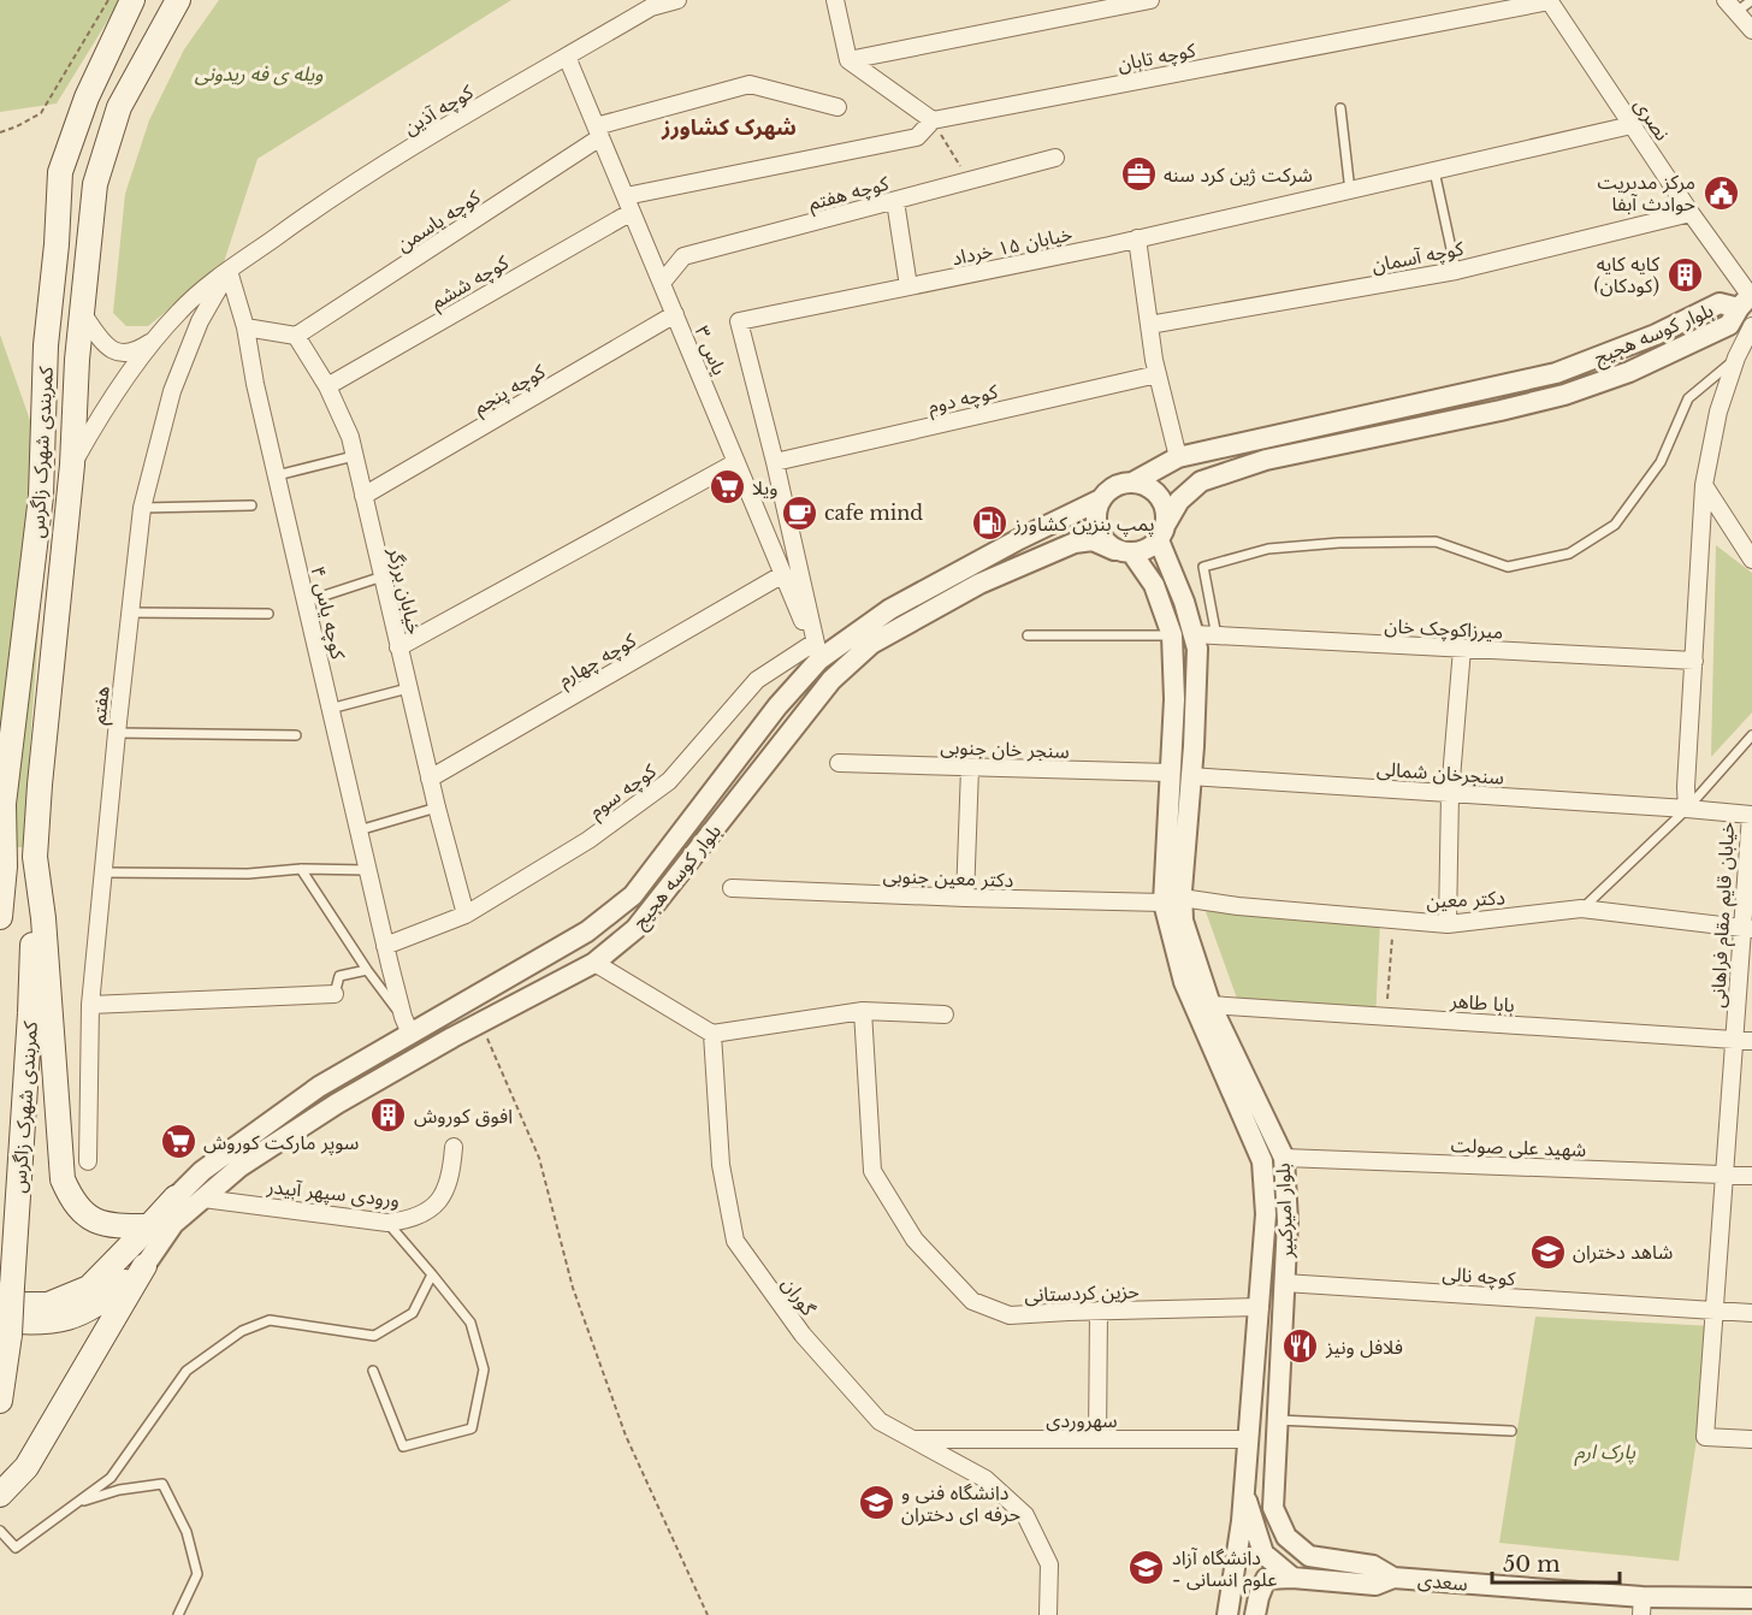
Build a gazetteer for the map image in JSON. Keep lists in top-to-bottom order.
{
  "streets": {
    "main road": ["کمربندی شهرک زاگرس"],
    "street": [
      "کوچه تابان",
      "کوچه آذین",
      "نصری",
      "کوچه هفتم",
      "کوچه یاسمن",
      "خیابان ۱۵ خرداد",
      "کوچه آسمان",
      "کوچه ششم",
      "بلوار کوسه هجیج",
      "یاس ۳",
      "کوچه پنجم",
      "کوچه دوم",
      "خیابان برزگر",
      "کوچه یاس ۴",
      "میرزاکوچک خان",
      "کوچه چهارم",
      "هفتم",
      "سنجر خان جنوبی",
      "سنجرخان شمالی",
      "کوچه سوم",
      "دکتر معین جنوبی",
      "دکتر معین",
      "خیابان قایم مقام فراهانی",
      "بابا طاهر",
      "شهید علی صولت",
      "ورودی سپهر آبیدر",
      "بلوار امیرکبیر",
      "کوچه نالی",
      "حزین کردستانی",
      "گوران",
      "سهروردی",
      "سعدی"
    ]
  },
  "crossings": [
    ["کوچه تابان", "نصری"],
    ["کوچه تابان", "کوچه ششم"],
    ["کوچه آذین", "یاس ۳"],
    ["کوچه آذین", "کمربندی شهرک زاگرس"],
    ["کوچه آذین", "کوچه یاس ۴"],
    ["کوچه آذین", "هفتم"],
    ["نصری", "خیابان ۱۵ خرداد"],
    ["نصری", "کوچه آسمان"],
    ["نصری", "بلوار کوسه هجیج"],
    ["کوچه هفتم", "یاس ۳"],
    ["کوچه یاسمن", "یاس ۳"],
    ["کوچه یاسمن", "خیابان برزگر"],
    ["خیابان ۱۵ خرداد", "بلوار کوسه هجیج"],
    ["خیابان ۱۵ خرداد", "یاس ۳"],
    ["خیابان ۱۵ خرداد", "کوچه دوم"],
    ["خیابان ۱۵ خرداد", "کوچه سوم"],
    ["کوچه ششم", "یاس ۳"],
    ["کوچه ششم", "خیابان برزگر"],
    ["بلوار کوسه هجیج", "یاس ۳"],
    ["بلوار کوسه هجیج", "کوچه یاس ۴"],
    ["بلوار کوسه هجیج", "کوچه سوم"],
    ["بلوار کوسه هجیج", "ورودی سپهر آبیدر"],
    ["بلوار کوسه هجیج", "بلوار امیرکبیر"],
    ["یاس ۳", "کوچه پنجم"],
    ["یاس ۳", "کوچه چهارم"],
    ["یاس ۳", "کوچه سوم"],
    ["کوچه پنجم", "خیابان برزگر"],
    ["خیابان برزگر", "کوچه چهارم"],
    ["خیابان برزگر", "کوچه سوم"],
    ["کوچه یاس ۴", "هفتم"],
    ["کوچه یاس ۴", "کوچه سوم"],
    ["میرزاکوچک خان", "بلوار امیرکبیر"],
    ["سنجر خان جنوبی", "بلوار امیرکبیر"],
    ["سنجرخان شمالی", "خیابان قایم مقام فراهانی"],
    ["سنجرخان شمالی", "بلوار امیرکبیر"],
    ["دکتر معین جنوبی", "دکتر معین"],
    ["دکتر معین جنوبی", "بلوار امیرکبیر"],
    ["دکتر معین", "خیابان قایم مقام فراهانی"],
    ["دکتر معین", "بلوار امیرکبیر"],
    ["خیابان قایم مقام فراهانی", "بابا طاهر"],
    ["خیابان قایم مقام فراهانی", "شهید علی صولت"],
    ["خیابان قایم مقام فراهانی", "کوچه نالی"],
    ["بابا طاهر", "بلوار امیرکبیر"],
    ["شهید علی صولت", "بلوار امیرکبیر"],
    ["بلوار امیرکبیر", "کوچه نالی"],
    ["بلوار امیرکبیر", "حزین کردستانی"],
    ["بلوار امیرکبیر", "سهروردی"],
    ["بلوار امیرکبیر", "سعدی"],
    ["گوران", "سهروردی"]
  ],
  "districts": ["شهرک کشاورز"],
  "parks": ["ویله ی فه ریدونی", "پارک ارم"],
  "places": {
    "office": ["شرکت ژین کرد سنه"],
    "public building": ["مرکز مدیریت حوادث آبفا"],
    "building": ["کایه کایه (کودکان)", "افوق کوروش"],
    "supermarket": ["ویلا", "سوپر مارکت کوروش"],
    "cafe": ["cafe mind"],
    "fuel station": ["پمپ بنزین کشاورز"],
    "school or university": ["شاهد دختران", "دانشگاه فنی و حرفه ای دختران", "دانشگاه آزاد - علوم انسانی"],
    "restaurant": ["فلافل ونیز"]
  },
  "scale_bar": "50 m"
}
